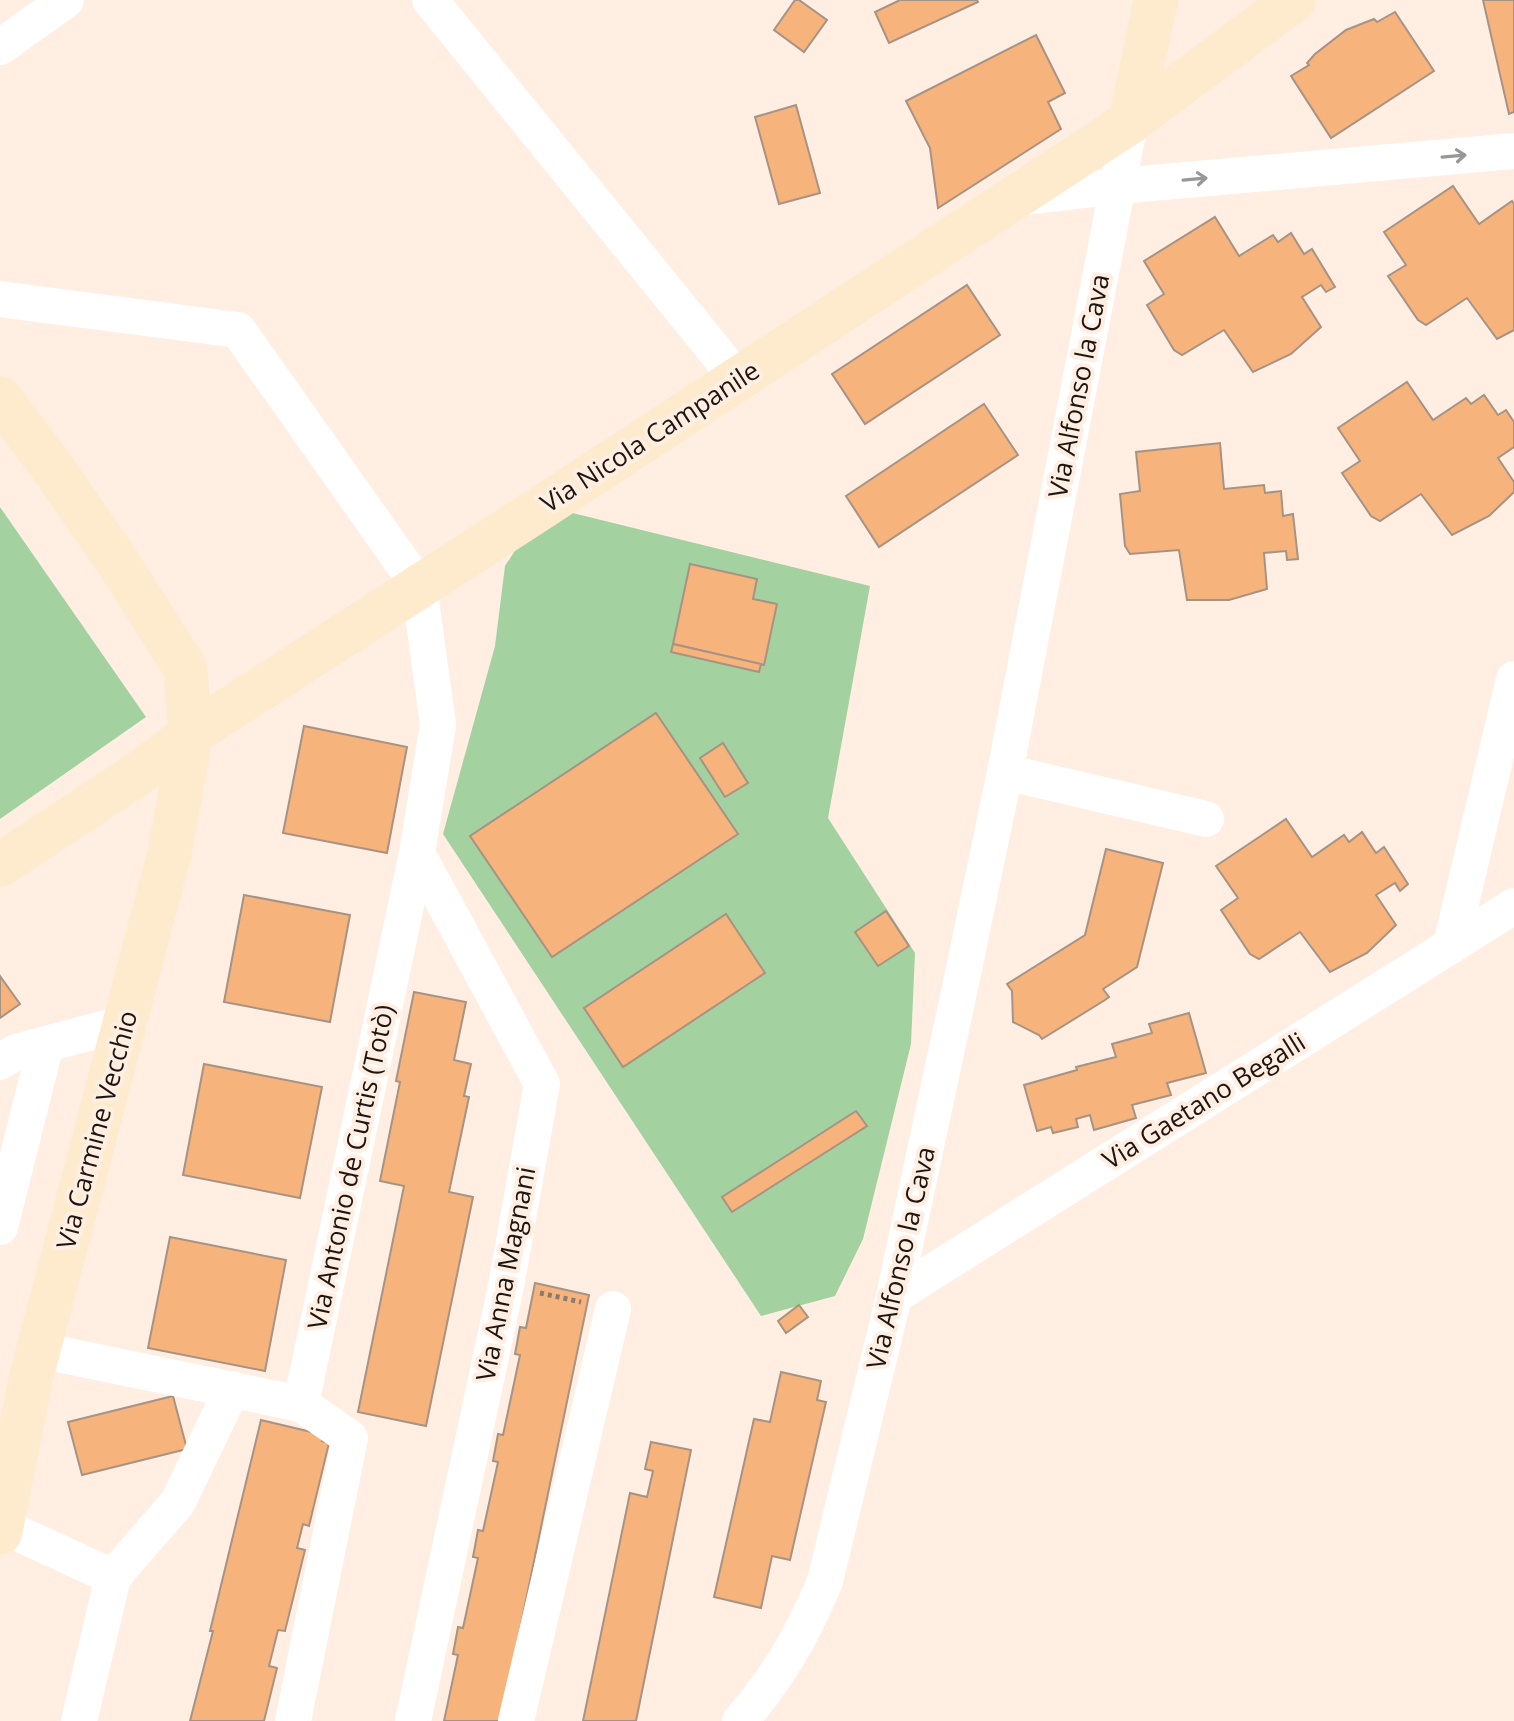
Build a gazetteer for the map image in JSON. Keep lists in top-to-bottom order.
{
  "streets": {
    "street": [
      "Via Alfonso la Cava",
      "Via Nicola Campanile",
      "Via Gaetano Begalli",
      "Via Carmine Vecchio",
      "Via Antonio de Curtis (Totò)",
      "Via Anna Magnani"
    ]
  },
  "crossings": [
    ["Via Alfonso la Cava", "Via Nicola Campanile"],
    ["Via Alfonso la Cava", "Via Gaetano Begalli"],
    ["Via Nicola Campanile", "Via Carmine Vecchio"],
    ["Via Nicola Campanile", "Via Antonio de Curtis (Totò)"],
    ["Via Antonio de Curtis (Totò)", "Via Anna Magnani"]
  ]
}
